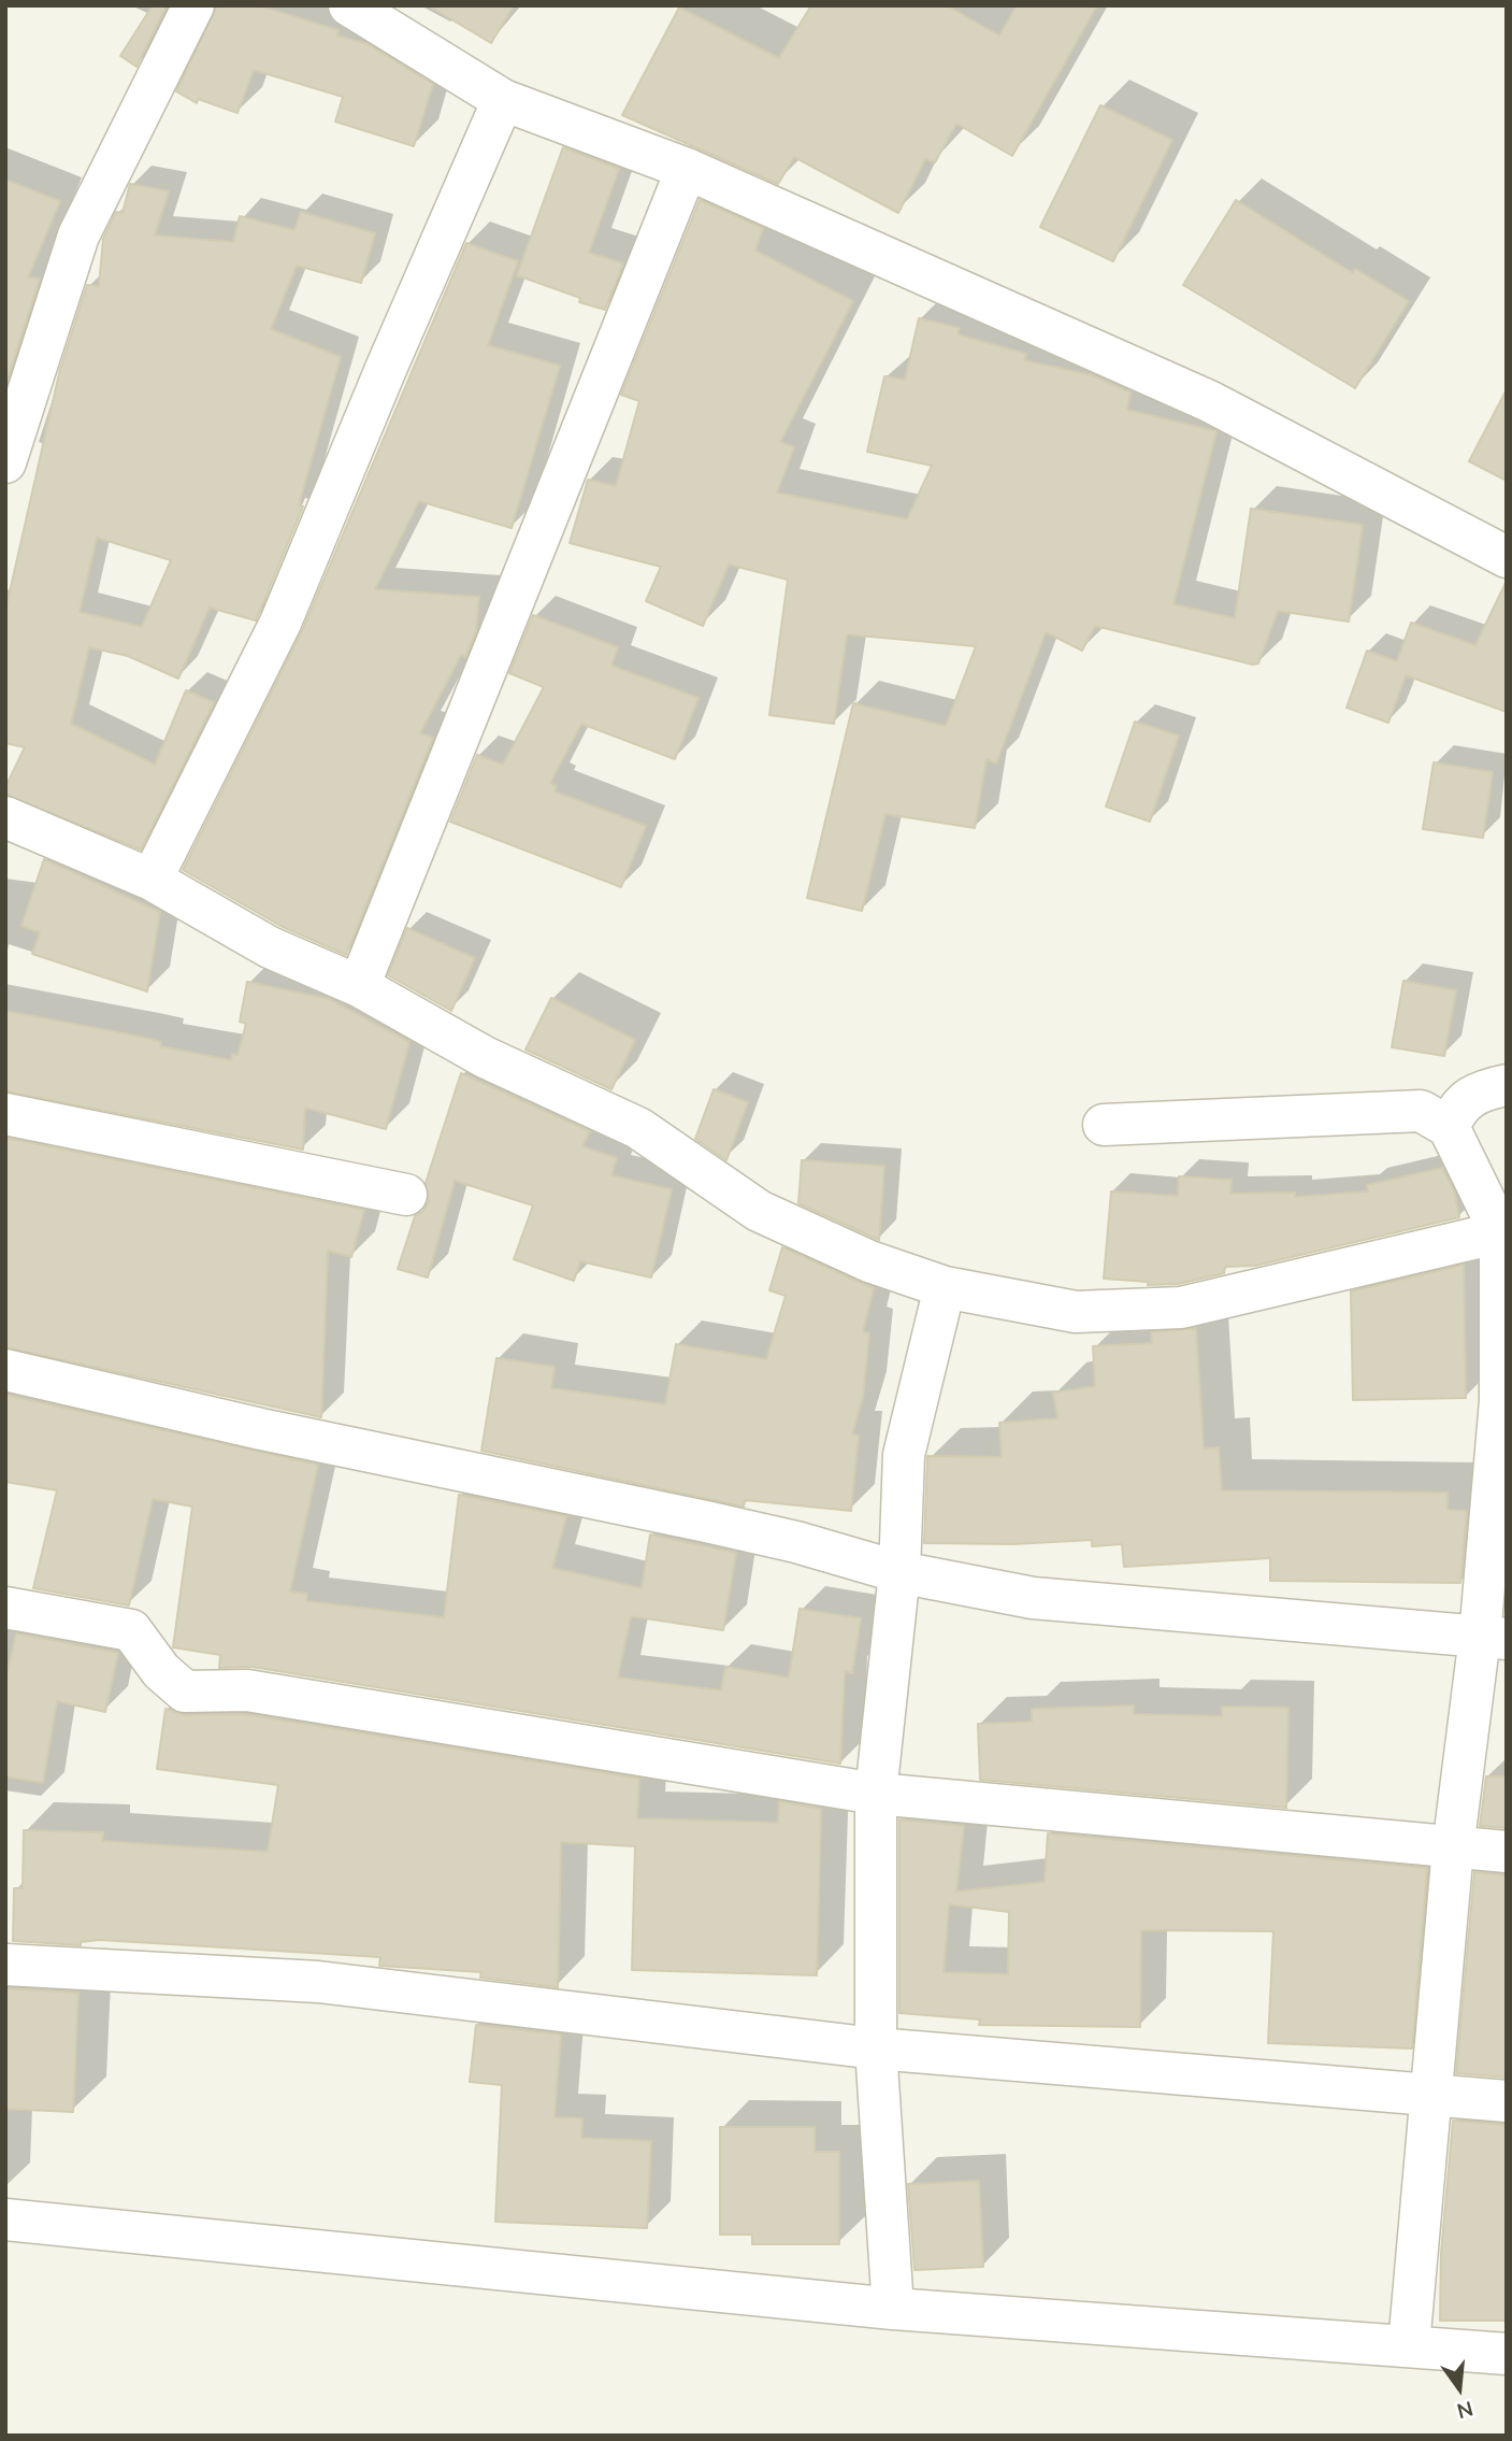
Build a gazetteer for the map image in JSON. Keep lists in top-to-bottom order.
{
  "north": "bottom"
}
